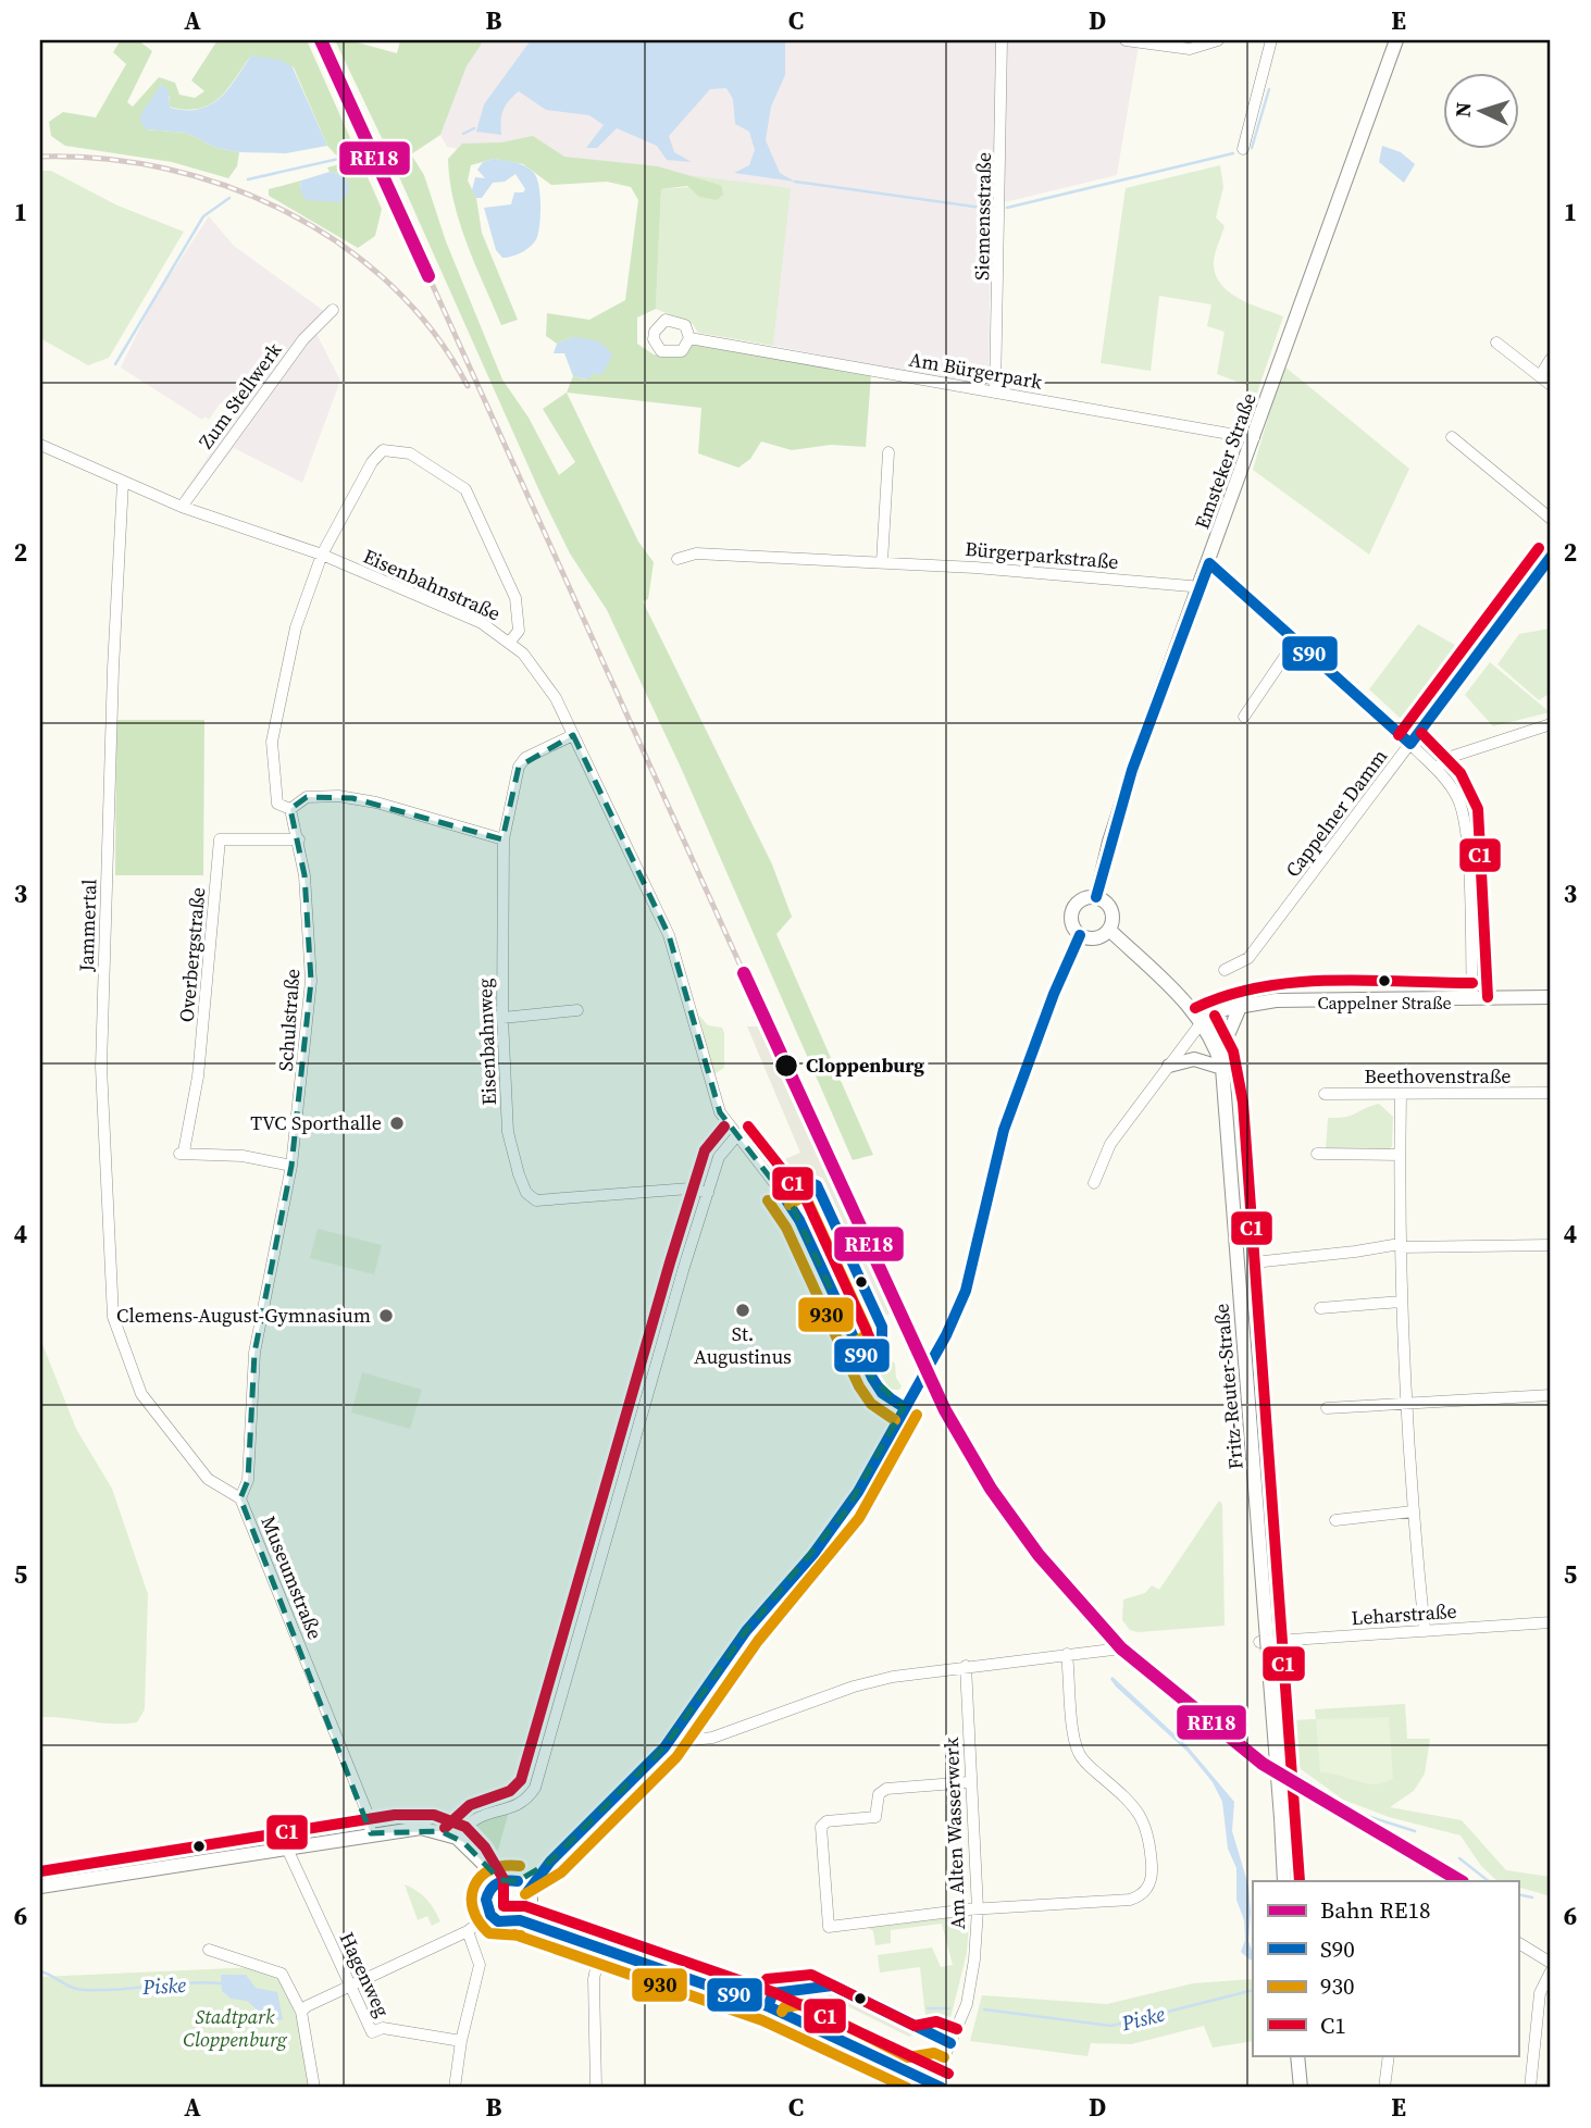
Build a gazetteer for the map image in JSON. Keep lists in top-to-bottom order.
{
  "streets": {
    "street": [
      "Siemensstraße",
      "Am Bürgerpark",
      "Zum Stellwerk",
      "Emsteker Straße",
      "Bürgerparkstraße",
      "Eisenbahnstraße",
      "Cappelner Damm",
      "Jammertal",
      "Overbergstraße",
      "Schulstraße",
      "Eisenbahnweg",
      "Beethovenstraße",
      "Fritz-Reuter-Straße",
      "Museumstraße",
      "Leharstraße",
      "Am Alten Wasserwerk",
      "Hagenweg"
    ]
  },
  "crossings": [
    ["Siemensstraße", "Am Bürgerpark"],
    ["Am Bürgerpark", "Emsteker Straße"],
    ["Zum Stellwerk", "Eisenbahnstraße"],
    ["Emsteker Straße", "Bürgerparkstraße"],
    ["Emsteker Straße", "Fritz-Reuter-Straße"],
    ["Eisenbahnstraße", "Jammertal"],
    ["Eisenbahnstraße", "Schulstraße"],
    ["Eisenbahnstraße", "Eisenbahnweg"],
    ["Jammertal", "Museumstraße"],
    ["Overbergstraße", "Schulstraße"],
    ["Schulstraße", "Museumstraße"]
  ],
  "water": ["Piske"],
  "parks": ["Stadtpark Cloppenburg"],
  "places": [
    "Cappelner Straße",
    "Cloppenburg",
    "TVC Sporthalle",
    "St. Augustinus",
    "Clemens-August-Gymnasium"
  ],
  "lines": [
    "rail line RE18",
    "transit line C1",
    "transit line S90",
    "transit line 930"
  ],
  "legend": [
    "Bahn RE18",
    "S90",
    "930",
    "C1"
  ],
  "north": "left",
  "grid": {
    "columns": [
      "A",
      "B",
      "C",
      "D",
      "E"
    ],
    "rows": [
      "1",
      "2",
      "3",
      "4",
      "5",
      "6"
    ]
  }
}
